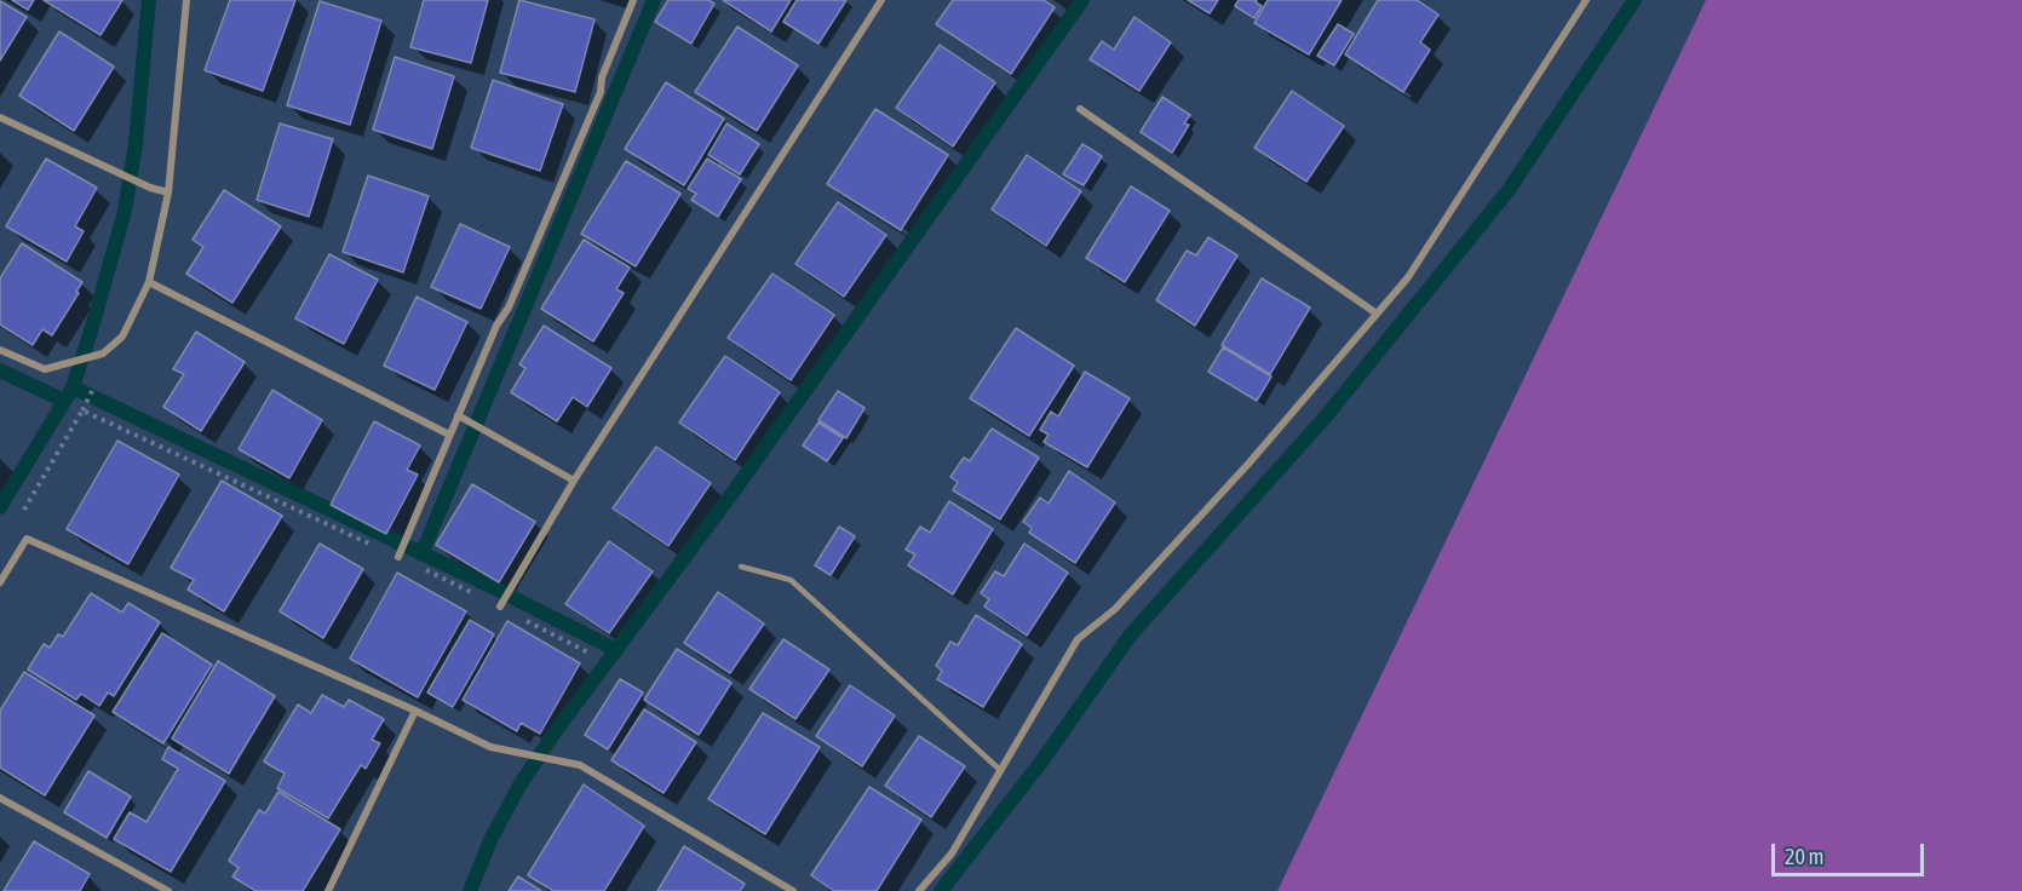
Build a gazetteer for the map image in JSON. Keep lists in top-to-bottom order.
{
  "scale_bar": "20 m"
}
